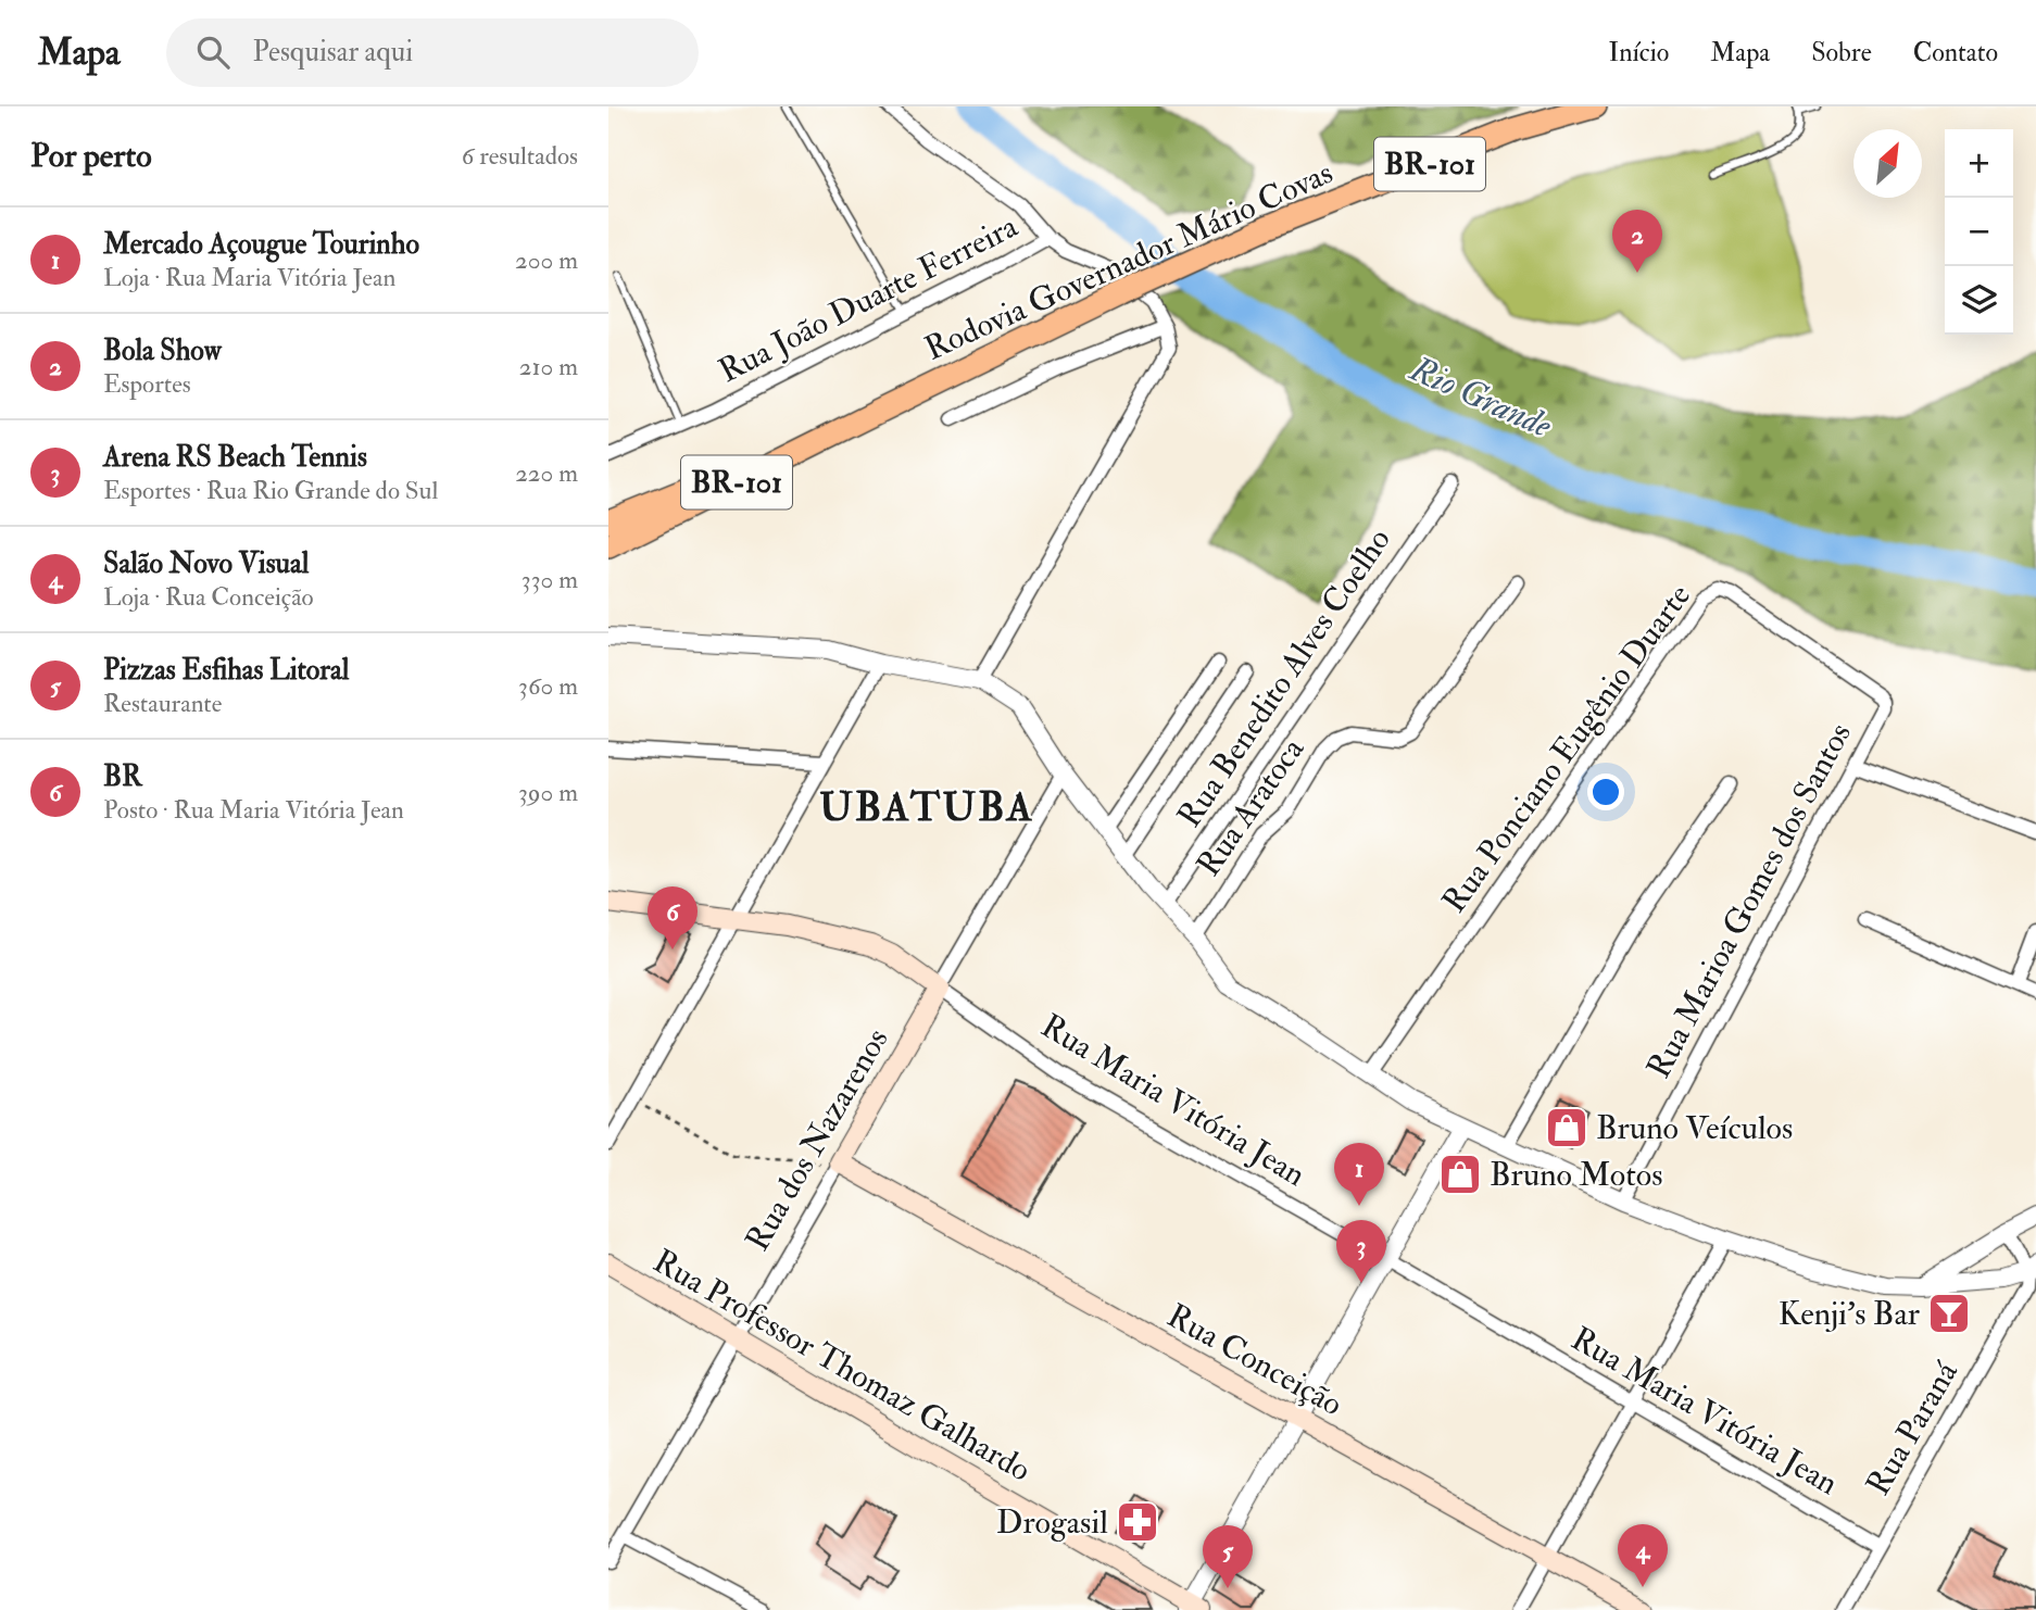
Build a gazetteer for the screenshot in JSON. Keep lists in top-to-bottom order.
{
  "streets": {
    "highway": ["BR-101", "Rodovia Governador Mário Covas"],
    "main road": [
      "Rua Maria Vitória Jean",
      "Rua dos Nazarenos",
      "Rua Conceição",
      "Rua Professor Thomaz Galhardo"
    ],
    "street": [
      "Rua João Duarte Ferreira",
      "Rua Benedito Alves Coelho",
      "Rua Ponciano Eugênio Duarte",
      "Rua Aratoca",
      "Rua Marioa Gomes dos Santos",
      "Rua Paraná"
    ]
  },
  "crossings": [
    ["Rua Ponciano Eugênio Duarte", "Rua Marioa Gomes dos Santos"],
    ["Rua Maria Vitória Jean", "Rua dos Nazarenos"],
    ["Rua Maria Vitória Jean", "Rua Paraná"],
    ["Rua dos Nazarenos", "Rua Conceição"],
    ["Rua dos Nazarenos", "Rua Professor Thomaz Galhardo"]
  ],
  "districts": ["UBATUBA"],
  "water": ["Rio Grande"],
  "places": {
    "shop": ["Bruno Veículos", "Bruno Motos"],
    "bar": ["Kenji's Bar"],
    "pharmacy": ["Drogasil"]
  },
  "north": "top right",
  "page": {
    "header": "Mapa",
    "search": "Pesquisar aqui",
    "nav": [
      "Início",
      "Mapa",
      "Sobre",
      "Contato"
    ],
    "heading": ["Por perto", "6 resultados"],
    "map_buttons": ["+", "−"],
    "list": [
      {
        "mark": "1",
        "name": "Mercado Açougue Tourinho",
        "note": "Loja · Rua Maria Vitória Jean",
        "value": "200 m"
      },
      {
        "mark": "2",
        "name": "Bola Show",
        "note": "Esportes",
        "value": "210 m"
      },
      {
        "mark": "3",
        "name": "Arena RS Beach Tennis",
        "note": "Esportes · Rua Rio Grande do Sul",
        "value": "220 m"
      },
      {
        "mark": "4",
        "name": "Salão Novo Visual",
        "note": "Loja · Rua Conceição",
        "value": "330 m"
      },
      {
        "mark": "5",
        "name": "Pizzas Esfihas Litoral",
        "note": "Restaurante",
        "value": "360 m"
      },
      {
        "mark": "6",
        "name": "BR",
        "note": "Posto · Rua Maria Vitória Jean",
        "value": "390 m"
      }
    ],
    "pins": [
      "2",
      "6",
      "1",
      "3",
      "4",
      "5"
    ]
  }
}
